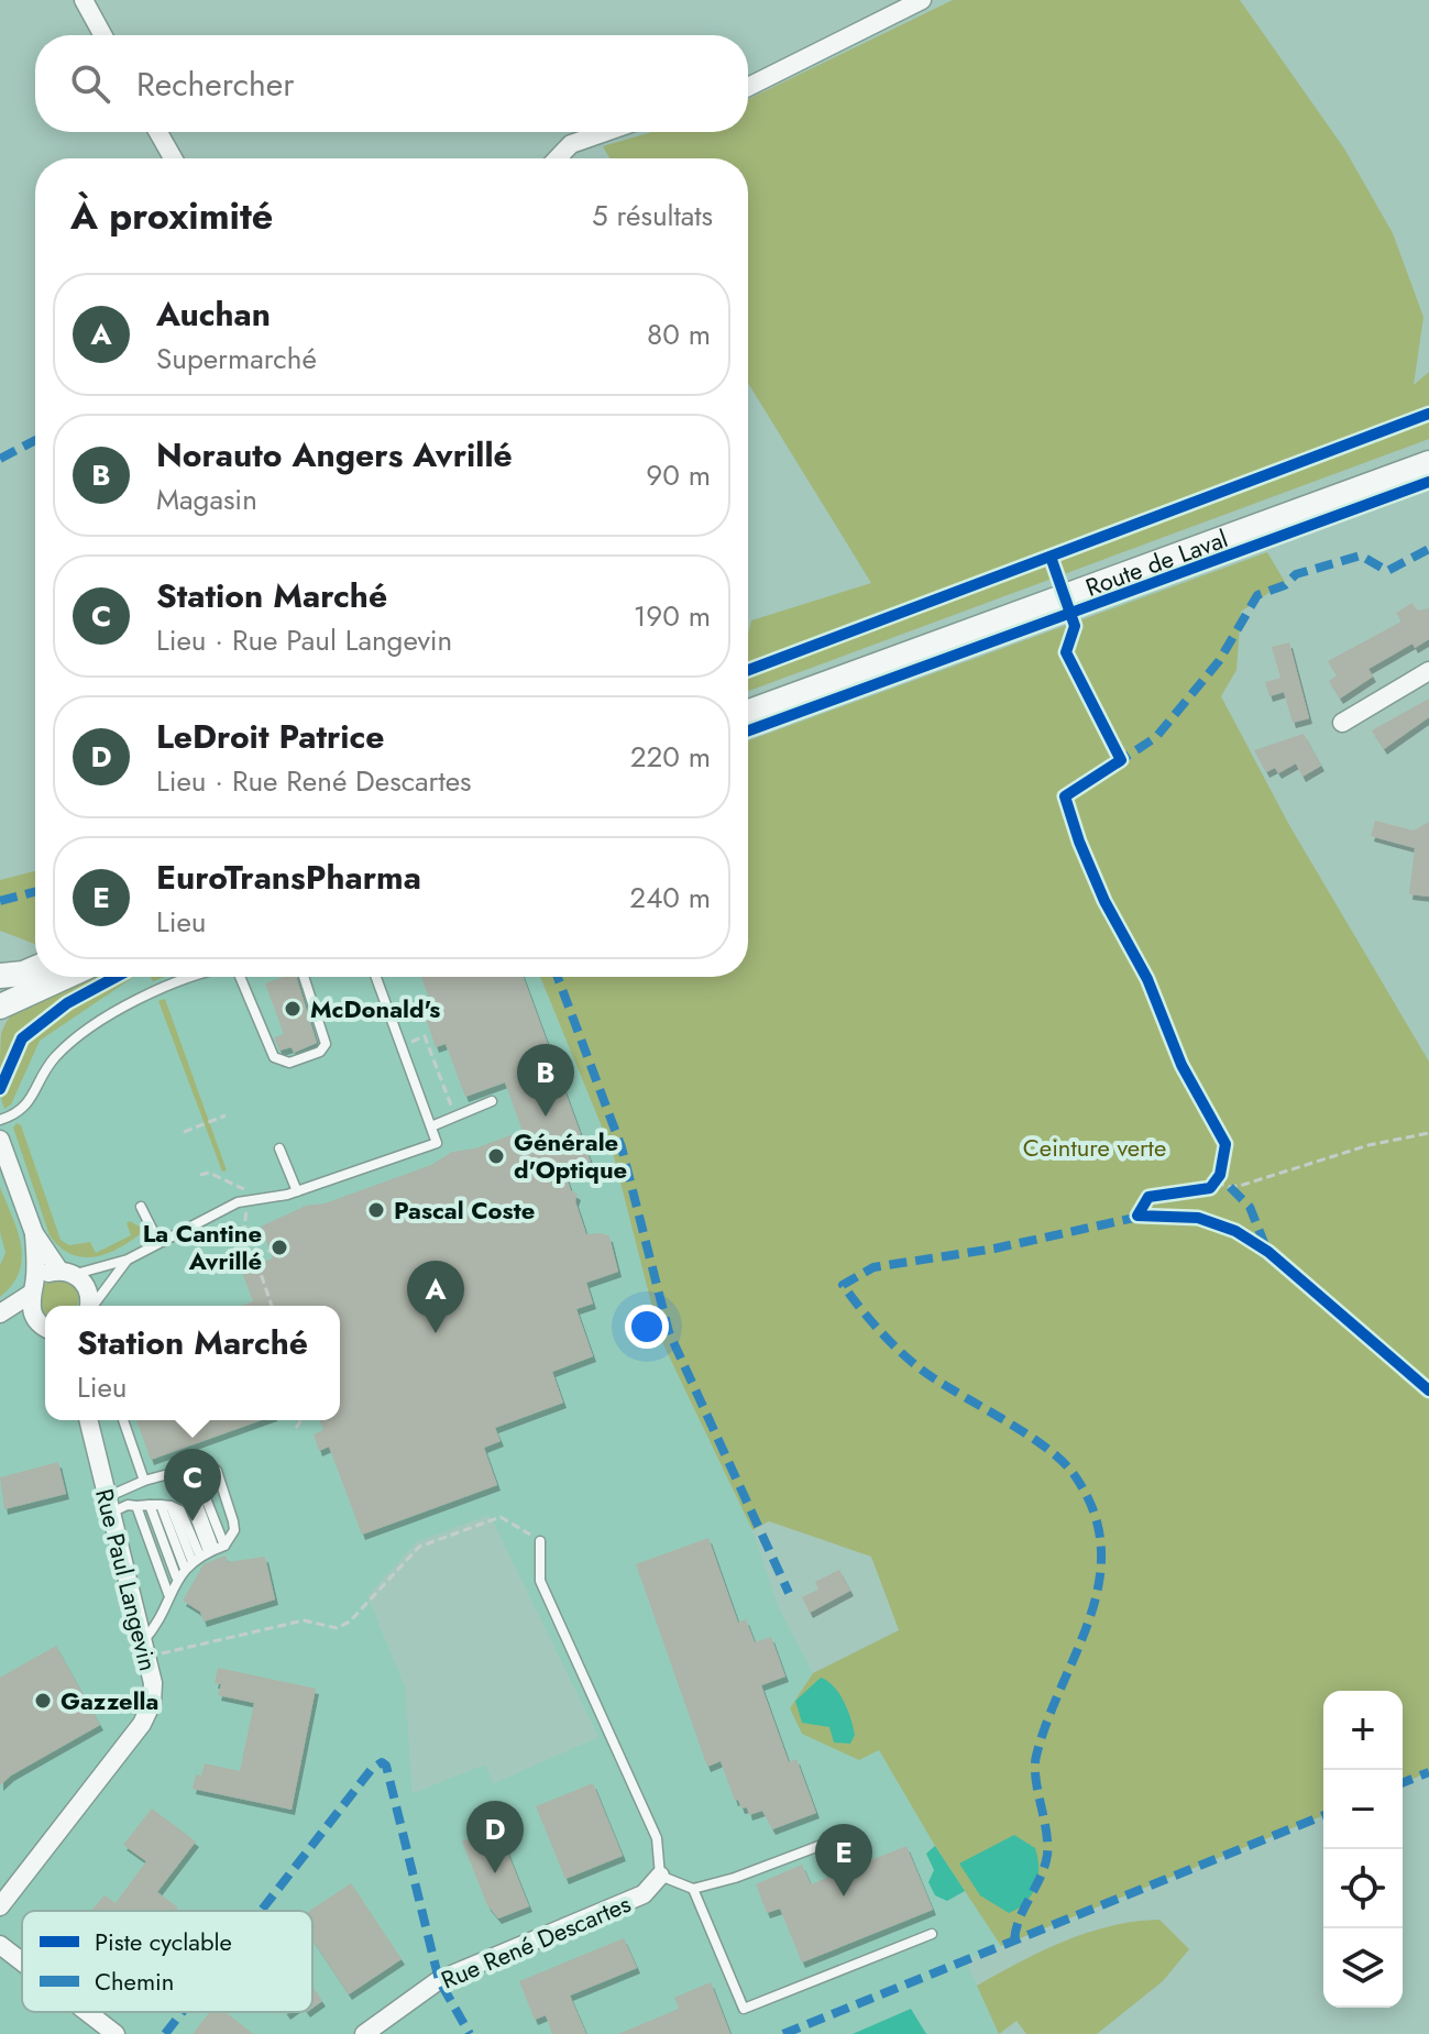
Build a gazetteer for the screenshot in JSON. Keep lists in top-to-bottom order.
{
  "streets": {
    "main road": ["Route de Laval"],
    "street": ["Rue Paul Langevin", "Rue René Descartes"]
  },
  "parks": ["Ceinture verte"],
  "places": [
    "McDonald's",
    "Générale d'Optique",
    "Pascal Coste",
    "La Cantine Avrillé",
    "Gazzella"
  ],
  "legend": ["Piste cyclable", "Chemin"],
  "page": {
    "search": "Rechercher",
    "heading": ["À proximité", "5 résultats"],
    "list": [
      {
        "mark": "A",
        "name": "Auchan",
        "note": "Supermarché",
        "value": "80 m"
      },
      {
        "mark": "B",
        "name": "Norauto Angers Avrillé",
        "note": "Magasin",
        "value": "90 m"
      },
      {
        "mark": "C",
        "name": "Station Marché",
        "note": "Lieu · Rue Paul Langevin",
        "value": "190 m"
      },
      {
        "mark": "D",
        "name": "LeDroit Patrice",
        "note": "Lieu · Rue René Descartes",
        "value": "220 m"
      },
      {
        "mark": "E",
        "name": "EuroTransPharma",
        "note": "Lieu",
        "value": "240 m"
      }
    ],
    "pins": [
      "B",
      "A",
      "C",
      "D",
      "E"
    ],
    "popup": ["Station Marché", "Lieu"],
    "map_buttons": ["+", "−"]
  }
}
